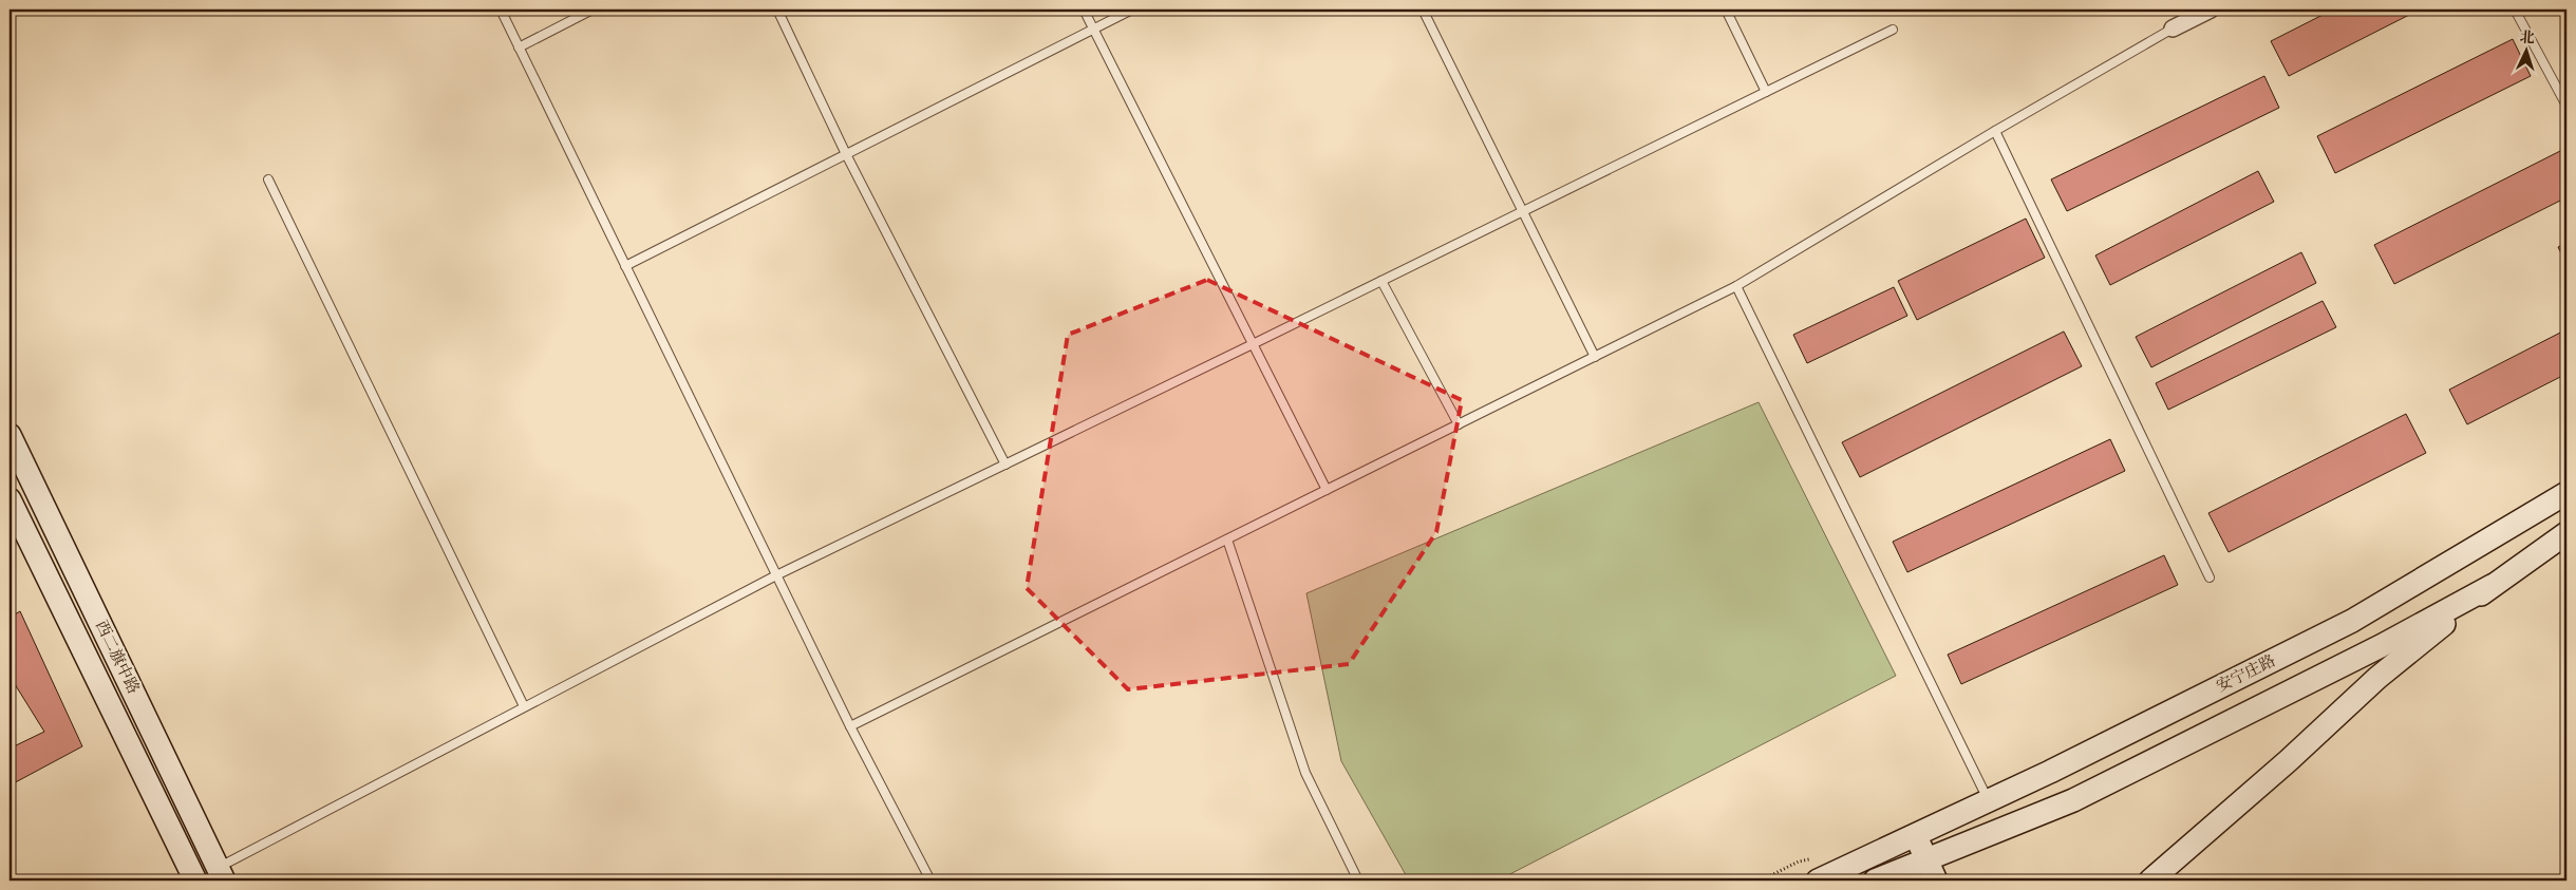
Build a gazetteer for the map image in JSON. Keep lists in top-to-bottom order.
{
  "streets": {
    "main road": ["西二旗中路", "安宁庄路"]
  },
  "north": "top"
}
